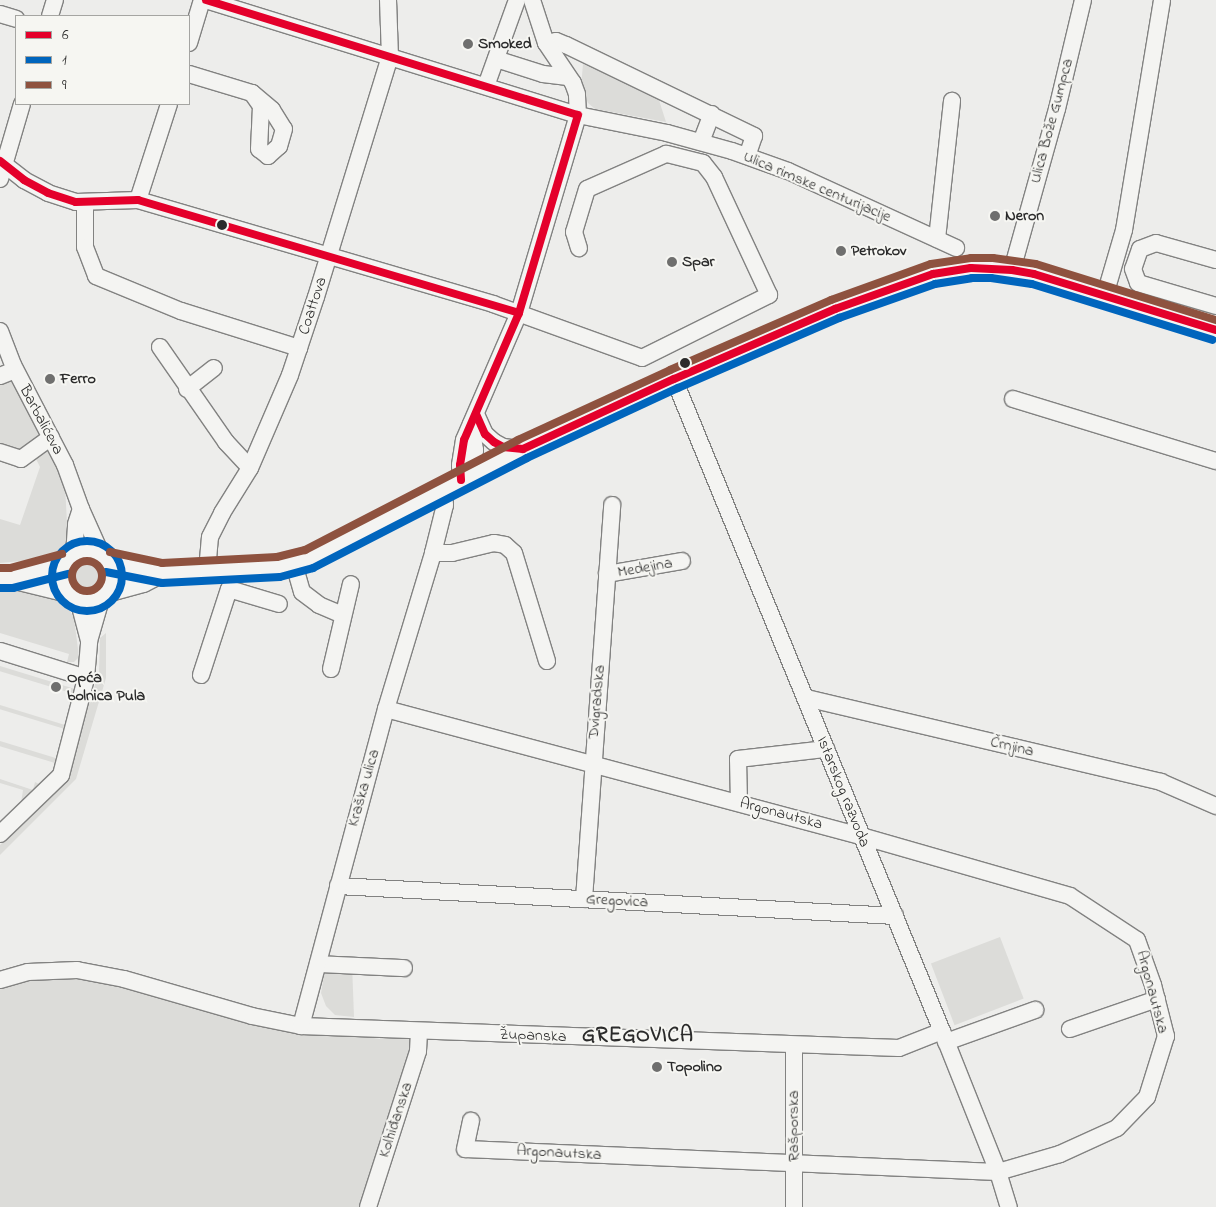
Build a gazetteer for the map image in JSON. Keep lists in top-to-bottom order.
{
  "streets": {
    "street": [
      "Ulica Bože Gumpca",
      "Ulica rimske centurijacije",
      "Coattova",
      "Barbalićeva",
      "Medejina",
      "Dvigradska",
      "Črnjina",
      "Kraška ulica",
      "Istarskog razvoda",
      "Argonautska",
      "Gregovica",
      "Županska",
      "Kolhiđanska",
      "Rašporska"
    ]
  },
  "crossings": [
    ["Ulica rimske centurijacije", "Coattova"],
    ["Medejina", "Dvigradska"],
    ["Dvigradska", "Argonautska"],
    ["Dvigradska", "Gregovica"],
    ["Črnjina", "Istarskog razvoda"],
    ["Kraška ulica", "Argonautska"],
    ["Kraška ulica", "Gregovica"],
    ["Kraška ulica", "Županska"],
    ["Istarskog razvoda", "Argonautska"],
    ["Istarskog razvoda", "Gregovica"],
    ["Istarskog razvoda", "Županska"],
    ["Argonautska", "Rašporska"],
    ["Županska", "Kolhiđanska"],
    ["Županska", "Rašporska"]
  ],
  "districts": ["GREGOVICA"],
  "places": [
    "Smoked",
    "Neron",
    "Petrokov",
    "Spar",
    "Ferro",
    "Opća bolnica Pula",
    "Topolino"
  ],
  "lines": ["transit line 6", "transit line 9", "transit line 1"],
  "legend": ["6", "1", "9"]
}
